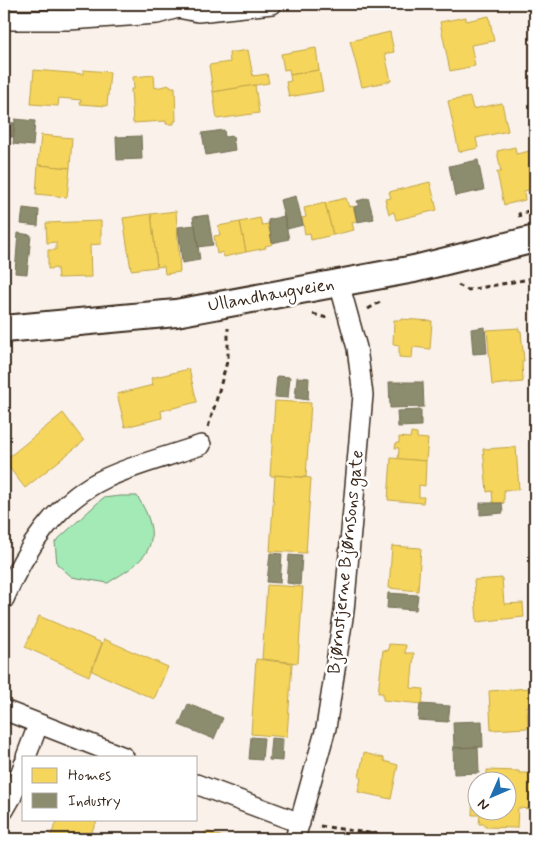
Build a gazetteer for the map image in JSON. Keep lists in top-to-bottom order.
{
  "streets": {
    "main road": ["Ullandhaugveien"],
    "street": ["Bjørnstjerne Bjørnsons gate"]
  },
  "crossings": [
    ["Ullandhaugveien", "Bjørnstjerne Bjørnsons gate"]
  ],
  "legend": ["Homes", "Industry"],
  "north": "bottom left"
}
